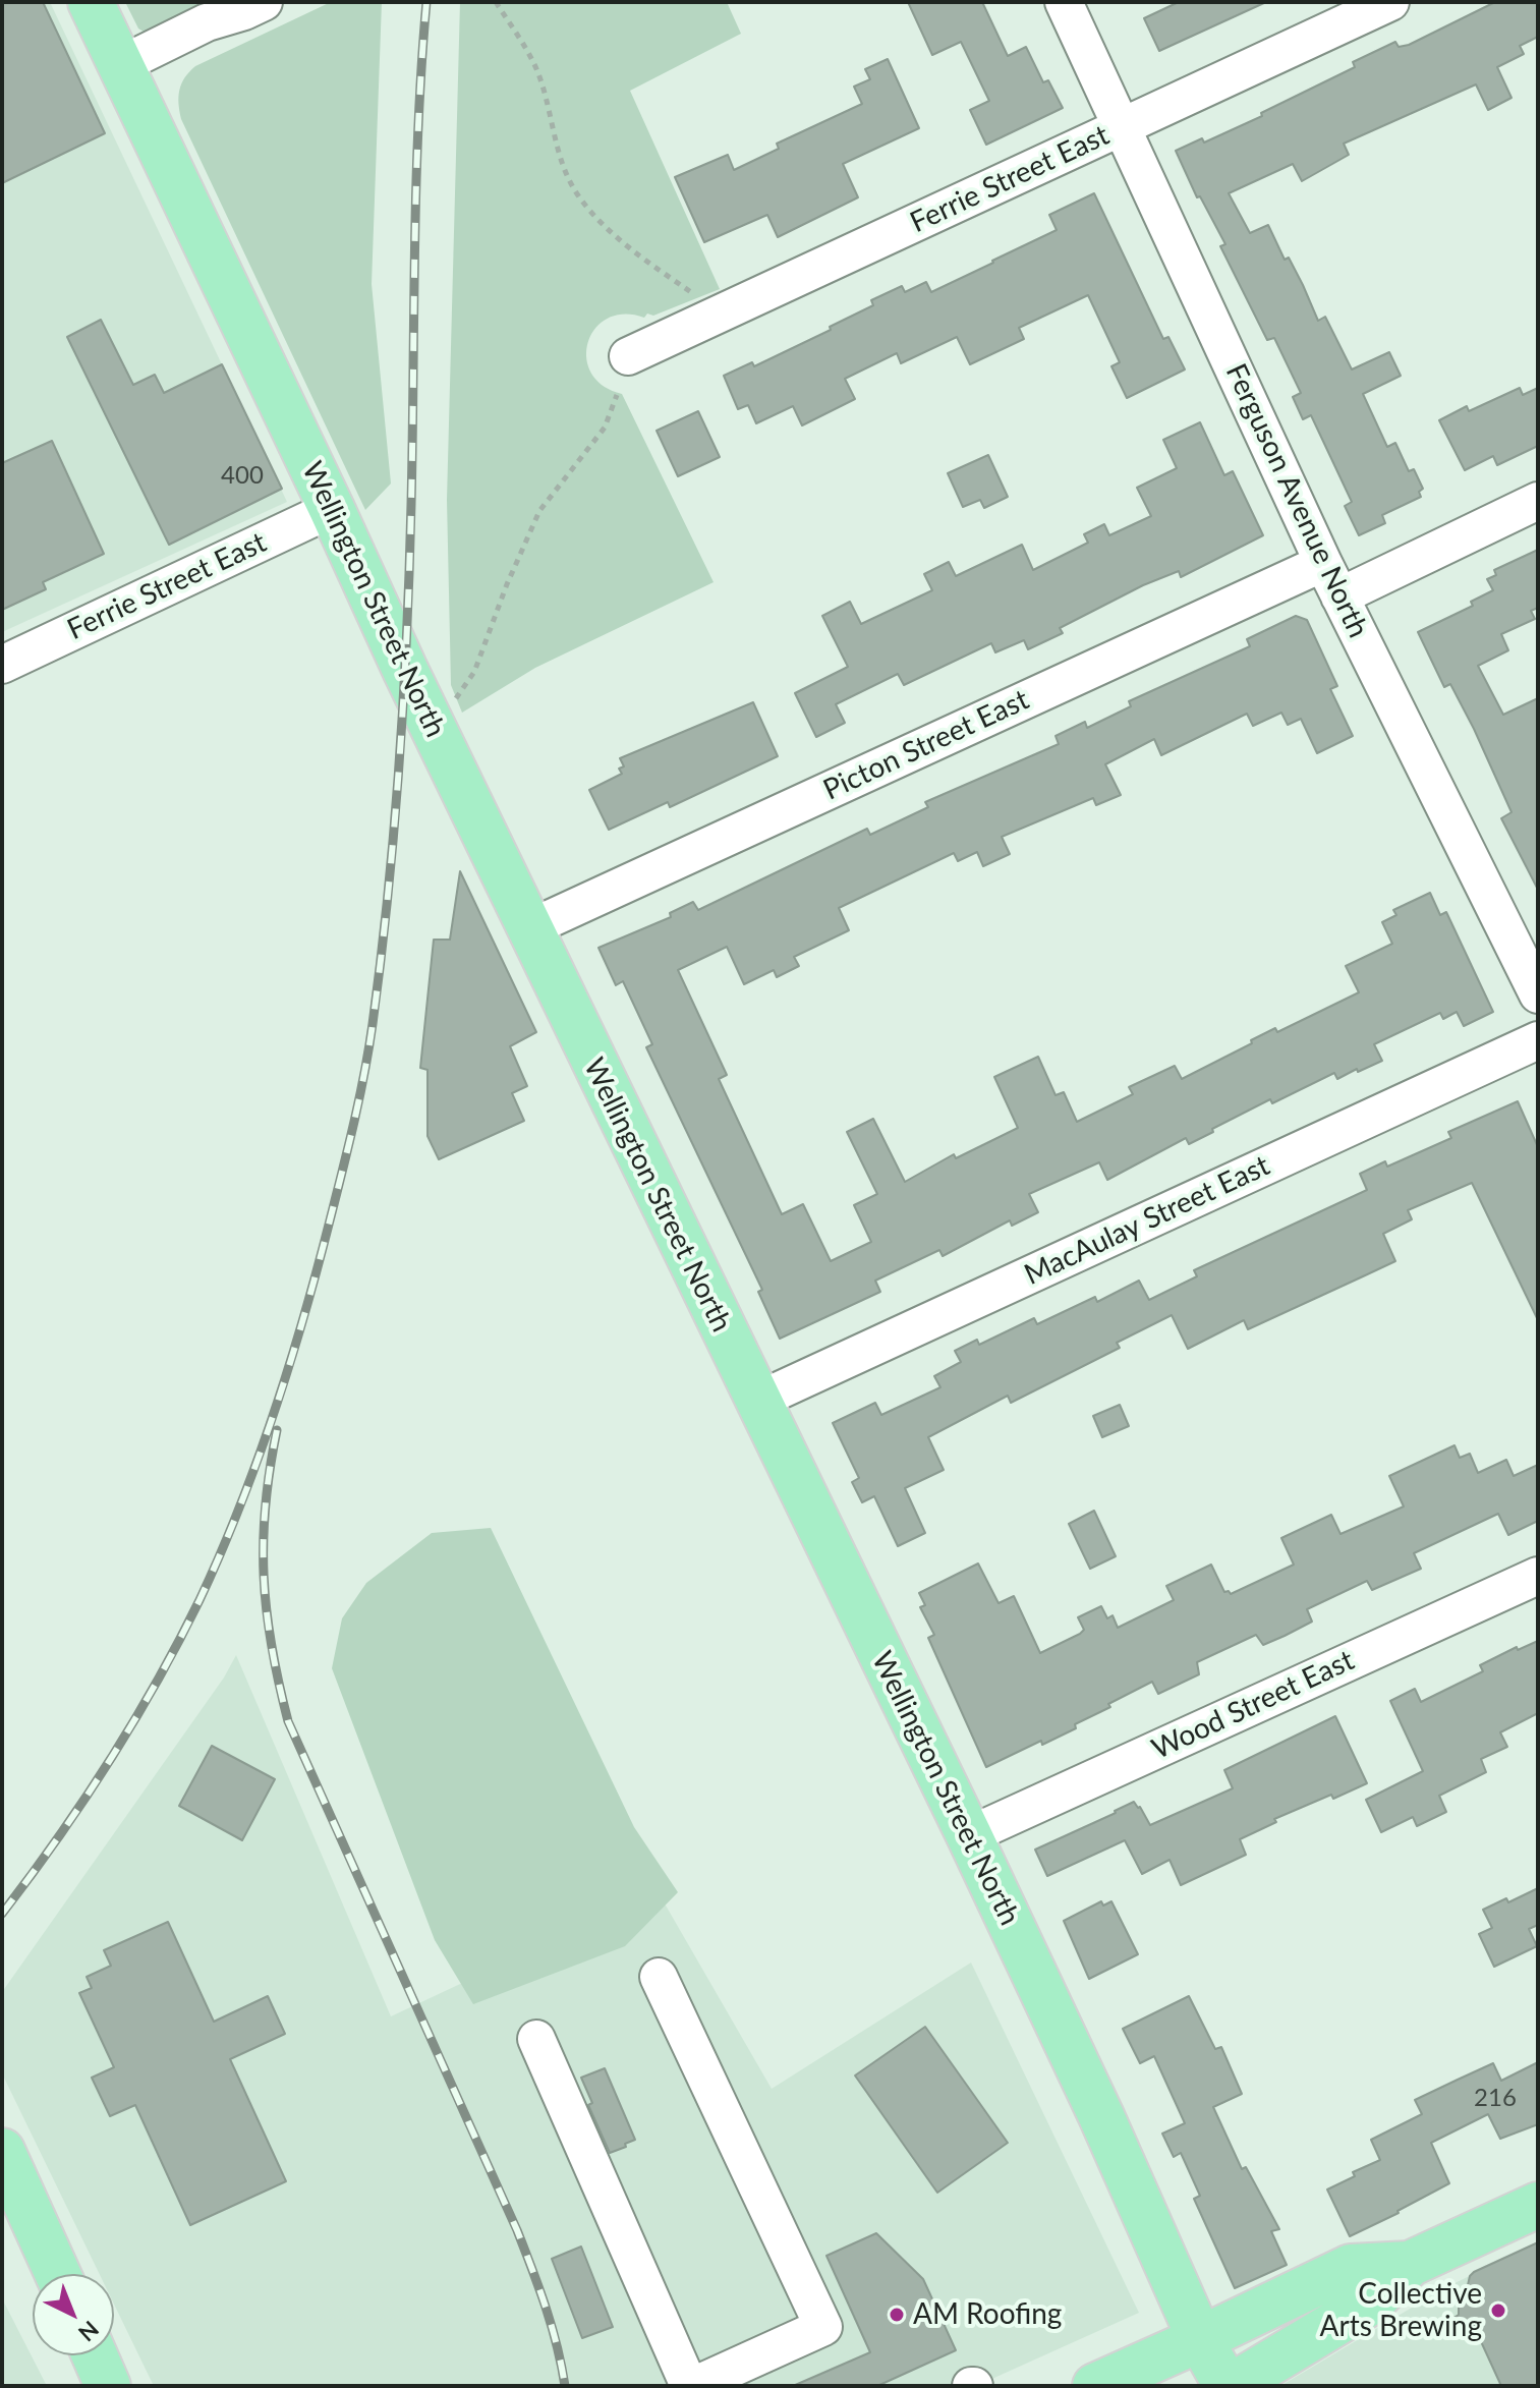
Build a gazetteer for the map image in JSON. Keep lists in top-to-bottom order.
{
  "streets": {
    "main road": ["Wellington Street North"],
    "street": [
      "Ferrie Street East",
      "Ferguson Avenue North",
      "Picton Street East",
      "MacAulay Street East",
      "Wood Street East"
    ]
  },
  "crossings": [
    ["Ferrie Street East", "Ferguson Avenue North"],
    ["Ferrie Street East", "Wellington Street North"],
    ["Ferguson Avenue North", "Picton Street East"],
    ["Wellington Street North", "Picton Street East"],
    ["Wellington Street North", "MacAulay Street East"],
    ["Wellington Street North", "Wood Street East"]
  ],
  "places": ["Collective Arts Brewing", "AM Roofing"],
  "house_numbers": ["400", "216"],
  "north": "bottom right"
}
